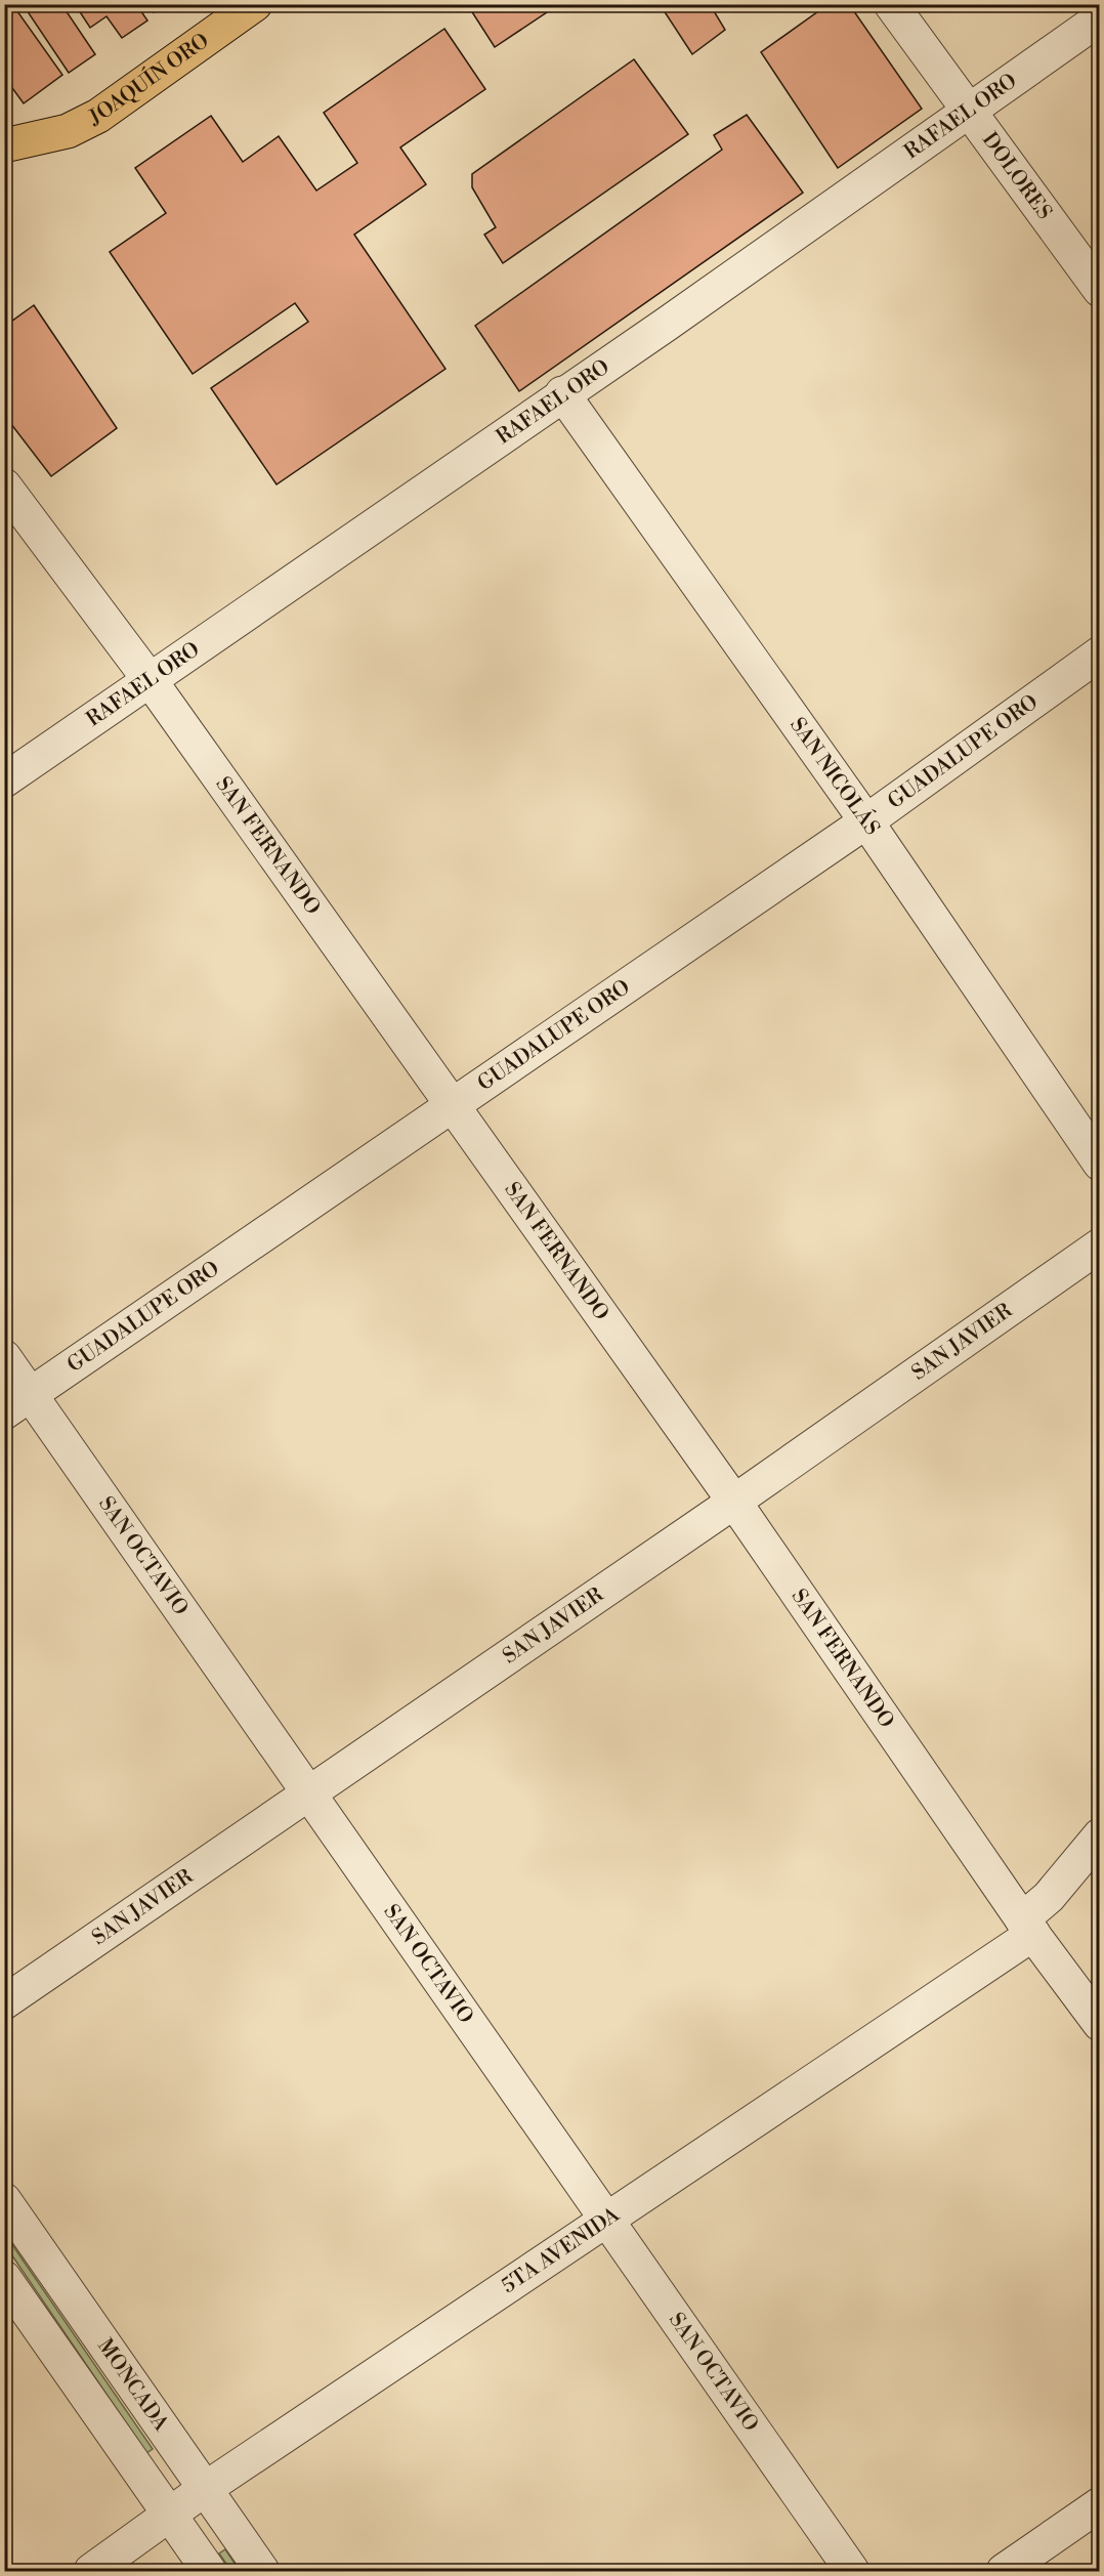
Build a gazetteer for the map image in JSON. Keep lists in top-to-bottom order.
{
  "streets": {
    "main road": ["JOAQUÍN ORO"],
    "street": [
      "RAFAEL ORO",
      "DOLORES",
      "GUADALUPE ORO",
      "SAN NICOLÁS",
      "SAN FERNANDO",
      "SAN JAVIER",
      "SAN OCTAVIO",
      "5TA AVENIDA",
      "MONCADA"
    ]
  },
  "crossings": [
    ["RAFAEL ORO", "DOLORES"],
    ["RAFAEL ORO", "SAN NICOLÁS"],
    ["RAFAEL ORO", "SAN FERNANDO"],
    ["GUADALUPE ORO", "SAN NICOLÁS"],
    ["GUADALUPE ORO", "SAN FERNANDO"],
    ["GUADALUPE ORO", "SAN OCTAVIO"],
    ["SAN FERNANDO", "SAN JAVIER"],
    ["SAN FERNANDO", "5TA AVENIDA"],
    ["SAN JAVIER", "SAN OCTAVIO"],
    ["SAN OCTAVIO", "5TA AVENIDA"],
    ["5TA AVENIDA", "MONCADA"]
  ]
}
